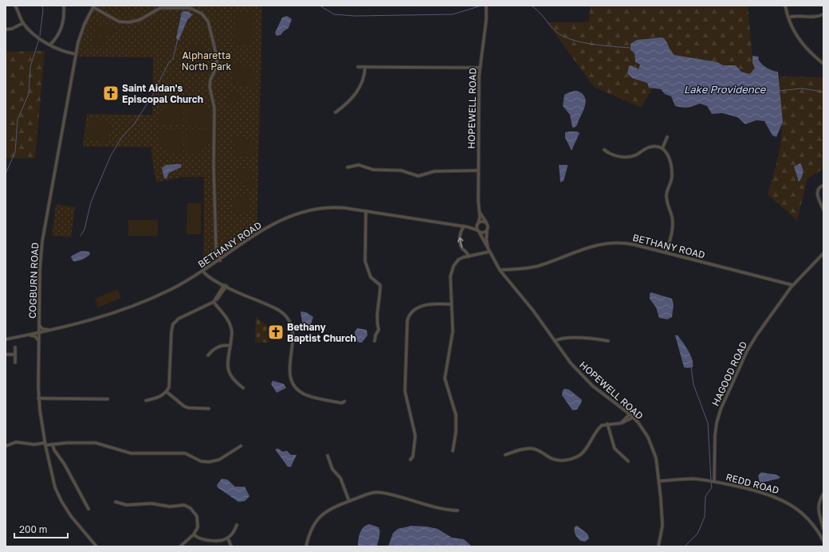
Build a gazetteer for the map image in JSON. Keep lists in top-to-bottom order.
{
  "streets": {
    "street": [
      "HOPEWELL ROAD",
      "BETHANY ROAD",
      "COGBURN ROAD",
      "HAGOOD ROAD",
      "REDD ROAD"
    ]
  },
  "crossings": [
    ["HOPEWELL ROAD", "BETHANY ROAD"],
    ["HOPEWELL ROAD", "REDD ROAD"],
    ["BETHANY ROAD", "COGBURN ROAD"],
    ["BETHANY ROAD", "HAGOOD ROAD"],
    ["HAGOOD ROAD", "REDD ROAD"]
  ],
  "water": ["Lake Providence"],
  "parks": ["Alpharetta North Park"],
  "places": {
    "church": ["Saint Aidan's Episcopal Church", "Bethany Baptist Church"]
  },
  "scale_bar": "200 m"
}
